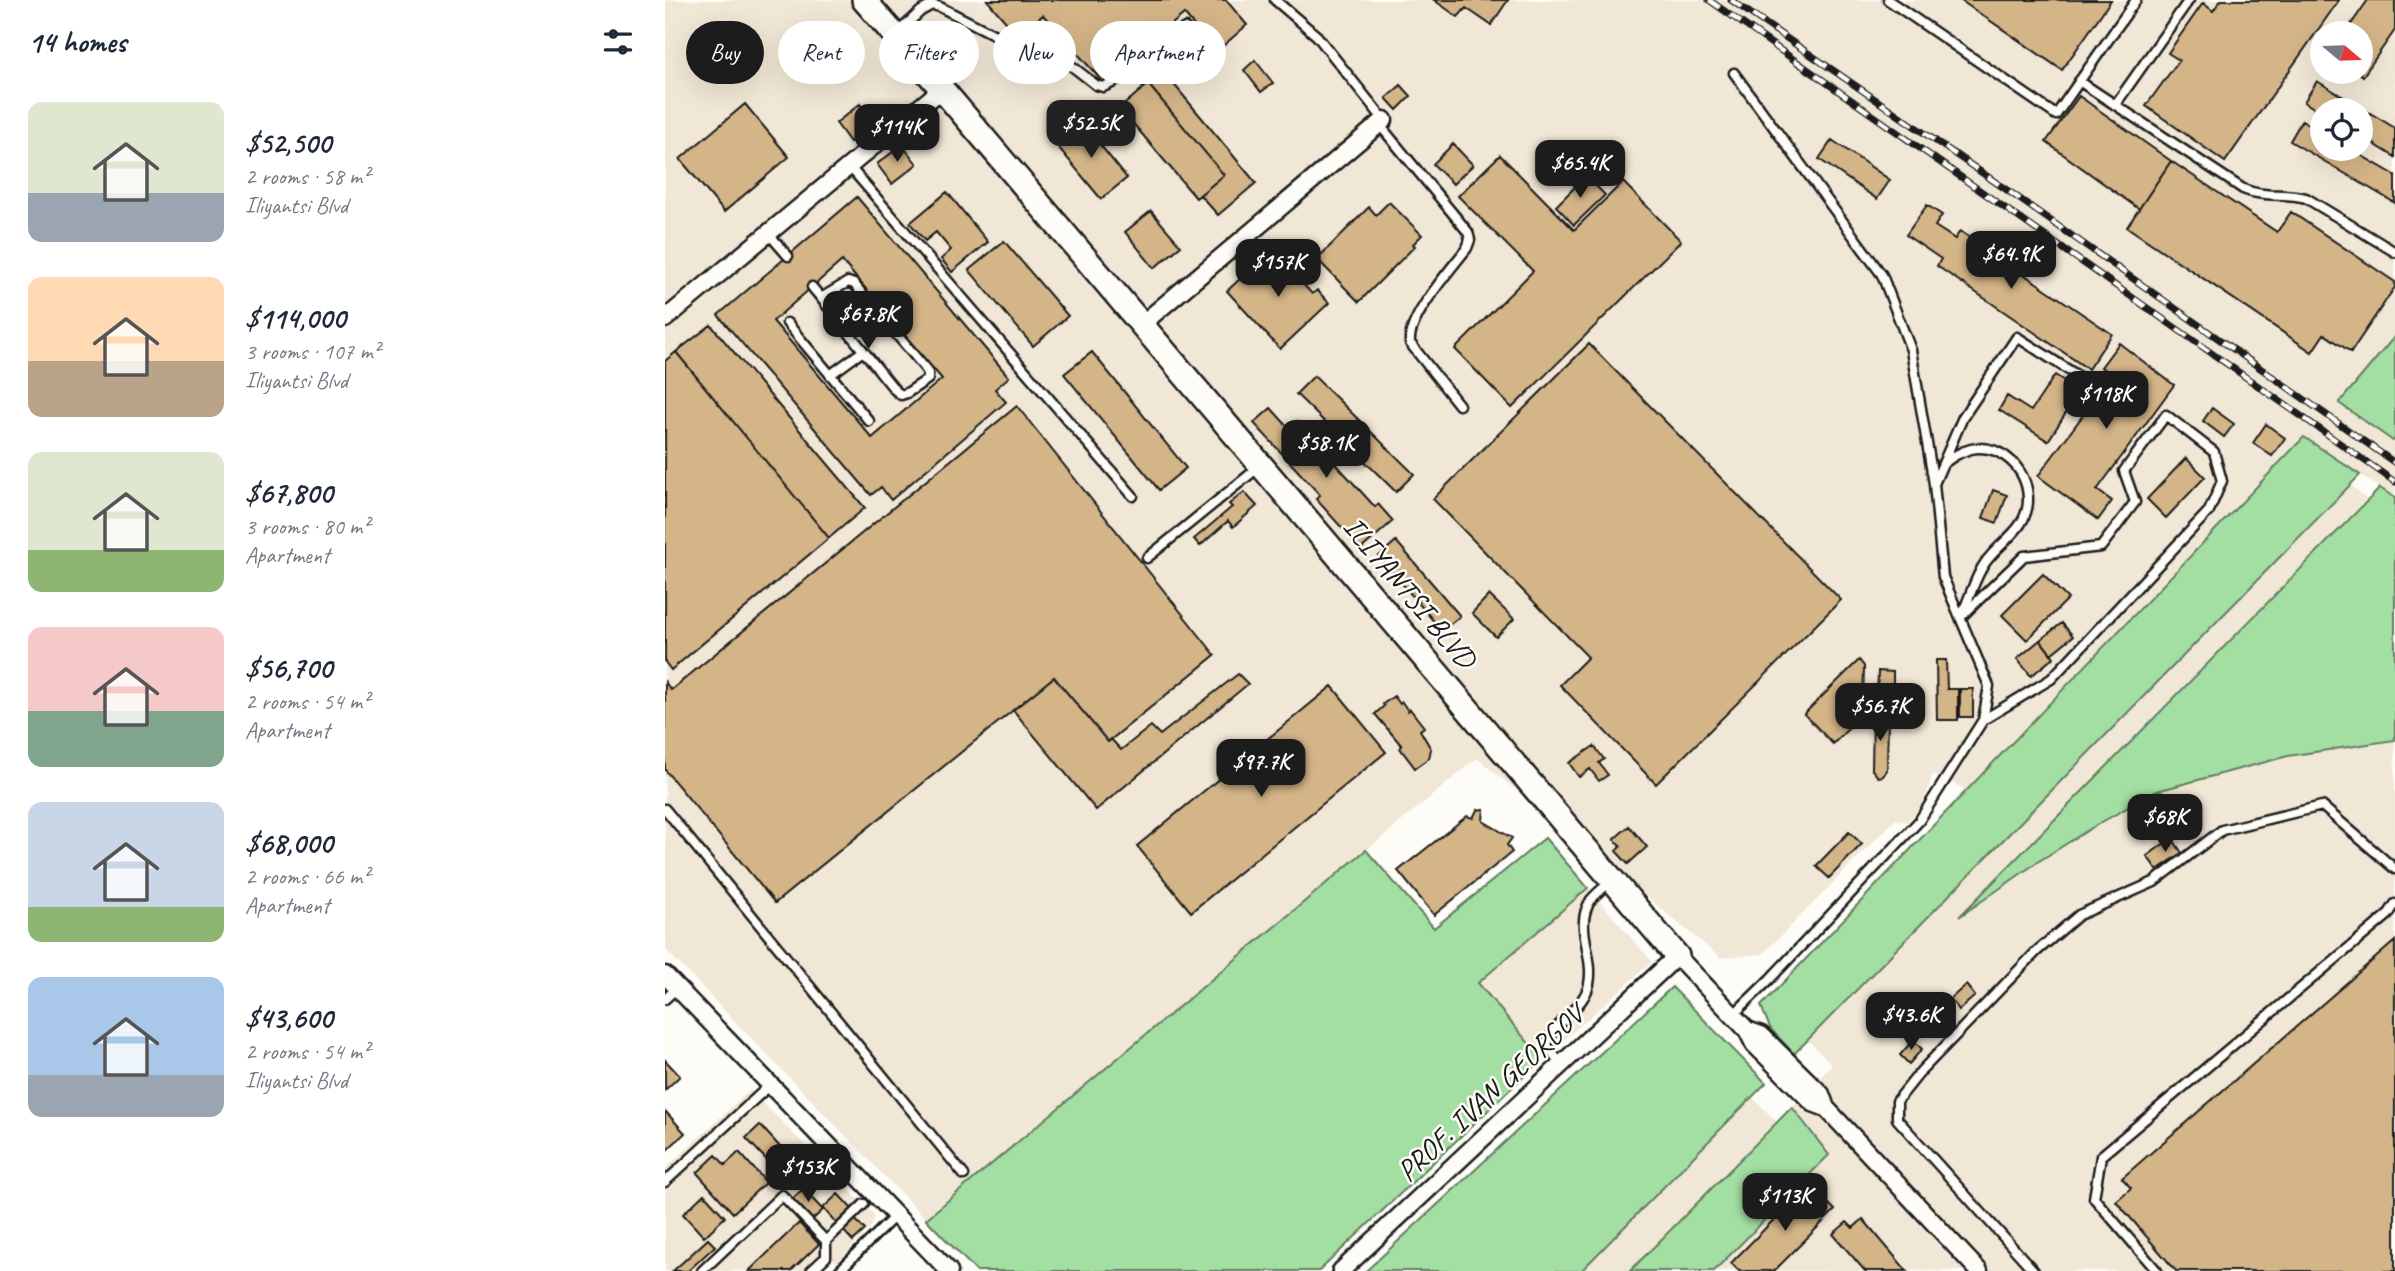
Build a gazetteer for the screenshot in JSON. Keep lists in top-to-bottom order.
{
  "streets": {
    "street": ["ILIYANTSI BLVD", "PROF. IVAN GEORGOV"]
  },
  "crossings": [
    ["ILIYANTSI BLVD", "PROF. IVAN GEORGOV"]
  ],
  "north": "right",
  "page": {
    "heading": "14 homes",
    "chip": [
      "Buy",
      "Rent",
      "Filters",
      "New",
      "Apartment"
    ],
    "list": [
      {
        "name": "$52,500",
        "note": "2 rooms · 58 m² · Iliyantsi Blvd"
      },
      {
        "name": "$114,000",
        "note": "3 rooms · 107 m² · Iliyantsi Blvd"
      },
      {
        "name": "$67,800",
        "note": "3 rooms · 80 m² · Apartment"
      },
      {
        "name": "$56,700",
        "note": "2 rooms · 54 m² · Apartment"
      },
      {
        "name": "$68,000",
        "note": "2 rooms · 66 m² · Apartment"
      },
      {
        "name": "$43,600",
        "note": "2 rooms · 54 m² · Iliyantsi Blvd"
      }
    ],
    "price": [
      "$52.5K",
      "$114K",
      "$65.4K",
      "$64.9K",
      "$157K",
      "$67.8K",
      "$118K",
      "$58.1K",
      "$56.7K",
      "$97.7K",
      "$68K",
      "$43.6K",
      "$153K",
      "$113K"
    ]
  }
}
